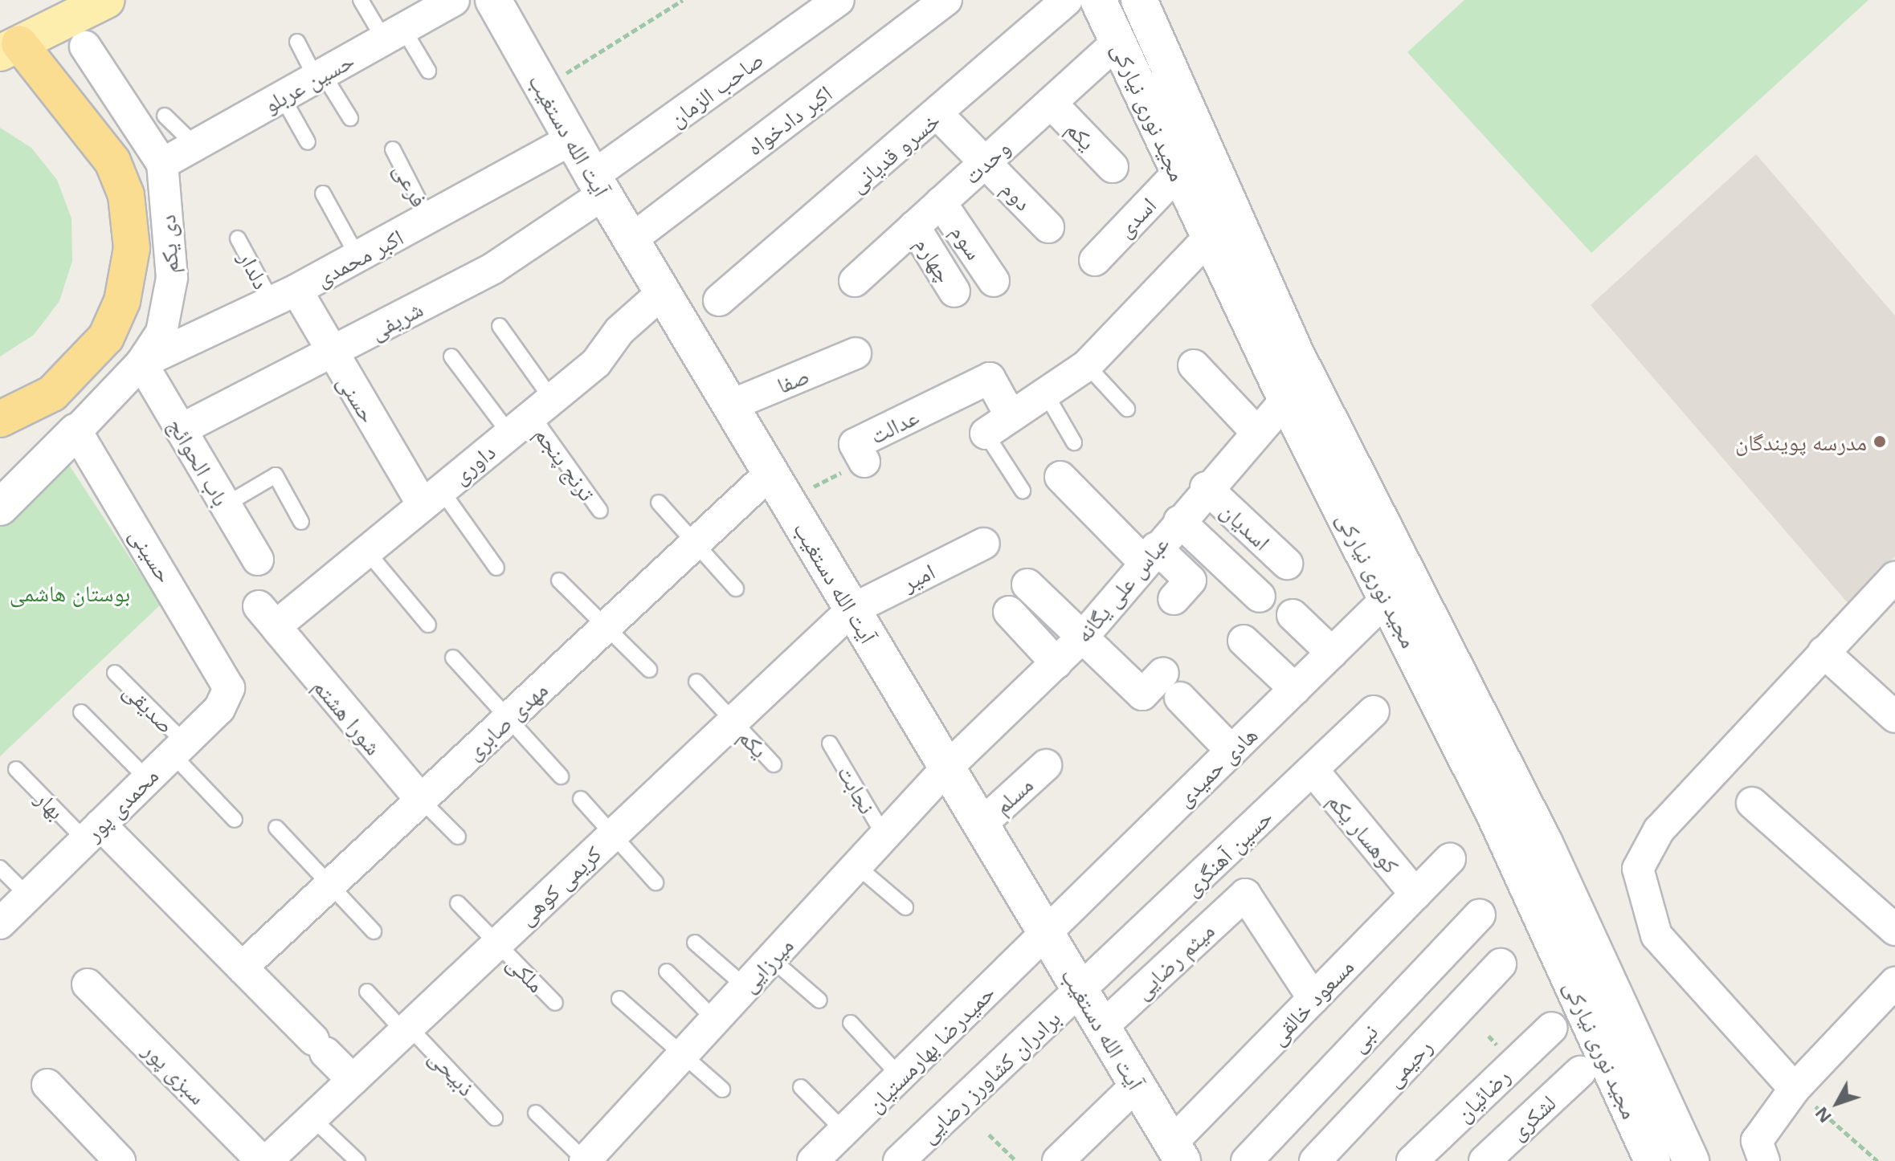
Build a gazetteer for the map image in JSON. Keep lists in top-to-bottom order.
{
  "streets": {
    "main road": ["مجید نوری نیارکی", "آیت الله دستغیب"],
    "street": [
      "حسین عربلو",
      "صاحب الزمان",
      "اکبر دادخواه",
      "یکم",
      "خسرو قدیانی",
      "وحدت",
      "دوم",
      "اسدی",
      "سوم",
      "دی یکم",
      "اکبر محمدی",
      "چهارم",
      "شریفی",
      "صفا",
      "حسنی",
      "عدالت",
      "باب الحوائج",
      "داوری",
      "اسدیان",
      "حسینی",
      "امیر",
      "عباس علی یگانه",
      "شورا هشتم",
      "مهدی صابری",
      "هادی حمیدی",
      "مسلم",
      "محمدی پور",
      "کوهسار یکم",
      "حسین آهنگری",
      "کریمی کوهی",
      "میثم رضایی",
      "میرزایی",
      "مسعود خالقی",
      "نبی",
      "حمیدرضا بهارمستیان",
      "رحیمی",
      "سبزی پور",
      "برادران کشاورز رضایی",
      "رضائیان",
      "لشکری"
    ],
    "lane": [
      "فرعی",
      "دلدار",
      "ترنج پنجم",
      "صدیقی",
      "نجابت",
      "بهار",
      "ملکی",
      "ذبیحی"
    ]
  },
  "crossings": [
    ["حسین عربلو", "دی یکم"],
    ["صاحب الزمان", "آیت الله دستغیب"],
    ["صاحب الزمان", "شریفی"],
    ["مجید نوری نیارکی", "وحدت"],
    ["مجید نوری نیارکی", "اسدی"],
    ["مجید نوری نیارکی", "عباس علی یگانه"],
    ["مجید نوری نیارکی", "هادی حمیدی"],
    ["اکبر دادخواه", "آیت الله دستغیب"],
    ["آیت الله دستغیب", "اکبر محمدی"],
    ["آیت الله دستغیب", "شریفی"],
    ["آیت الله دستغیب", "صفا"],
    ["آیت الله دستغیب", "عدالت"],
    ["آیت الله دستغیب", "داوری"],
    ["آیت الله دستغیب", "امیر"],
    ["آیت الله دستغیب", "عباس علی یگانه"],
    ["آیت الله دستغیب", "مهدی صابری"],
    ["آیت الله دستغیب", "هادی حمیدی"],
    ["آیت الله دستغیب", "مسلم"],
    ["آیت الله دستغیب", "حسین آهنگری"],
    ["آیت الله دستغیب", "کریمی کوهی"],
    ["آیت الله دستغیب", "میثم رضایی"],
    ["آیت الله دستغیب", "میرزایی"],
    ["آیت الله دستغیب", "مسعود خالقی"],
    ["آیت الله دستغیب", "حمیدرضا بهارمستیان"],
    ["آیت الله دستغیب", "برادران کشاورز رضایی"],
    ["یکم", "وحدت"],
    ["یکم", "کریمی کوهی"],
    ["خسرو قدیانی", "دوم"],
    ["وحدت", "دوم"],
    ["وحدت", "سوم"],
    ["وحدت", "چهارم"],
    ["فرعی", "اکبر محمدی"],
    ["دی یکم", "اکبر محمدی"],
    ["دی یکم", "باب الحوائج"],
    ["دی یکم", "حسینی"],
    ["اکبر محمدی", "دلدار"],
    ["اکبر محمدی", "حسنی"],
    ["اکبر محمدی", "باب الحوائج"],
    ["دلدار", "حسنی"],
    ["شریفی", "حسنی"],
    ["شریفی", "باب الحوائج"],
    ["حسنی", "داوری"],
    ["عدالت", "مهدی صابری"],
    ["داوری", "ترنج پنجم"],
    ["داوری", "شورا هشتم"],
    ["اسدیان", "عباس علی یگانه"],
    ["حسینی", "محمدی پور"],
    ["امیر", "کریمی کوهی"],
    ["عباس علی یگانه", "میرزایی"],
    ["صدیقی", "محمدی پور"],
    ["شورا هشتم", "مهدی صابری"],
    ["هادی حمیدی", "حمیدرضا بهارمستیان"],
    ["نجابت", "میرزایی"],
    ["محمدی پور", "بهار"],
    ["کوهسار یکم", "حسین آهنگری"],
    ["کوهسار یکم", "مسعود خالقی"],
    ["حسین آهنگری", "برادران کشاورز رضایی"],
    ["کریمی کوهی", "ملکی"],
    ["کریمی کوهی", "ذبیحی"],
    ["کریمی کوهی", "سبزی پور"],
    ["میثم رضایی", "مسعود خالقی"]
  ],
  "parks": ["بوستان هاشمی"],
  "places": ["مدرسه پویندگان"],
  "north": "bottom left"
}
